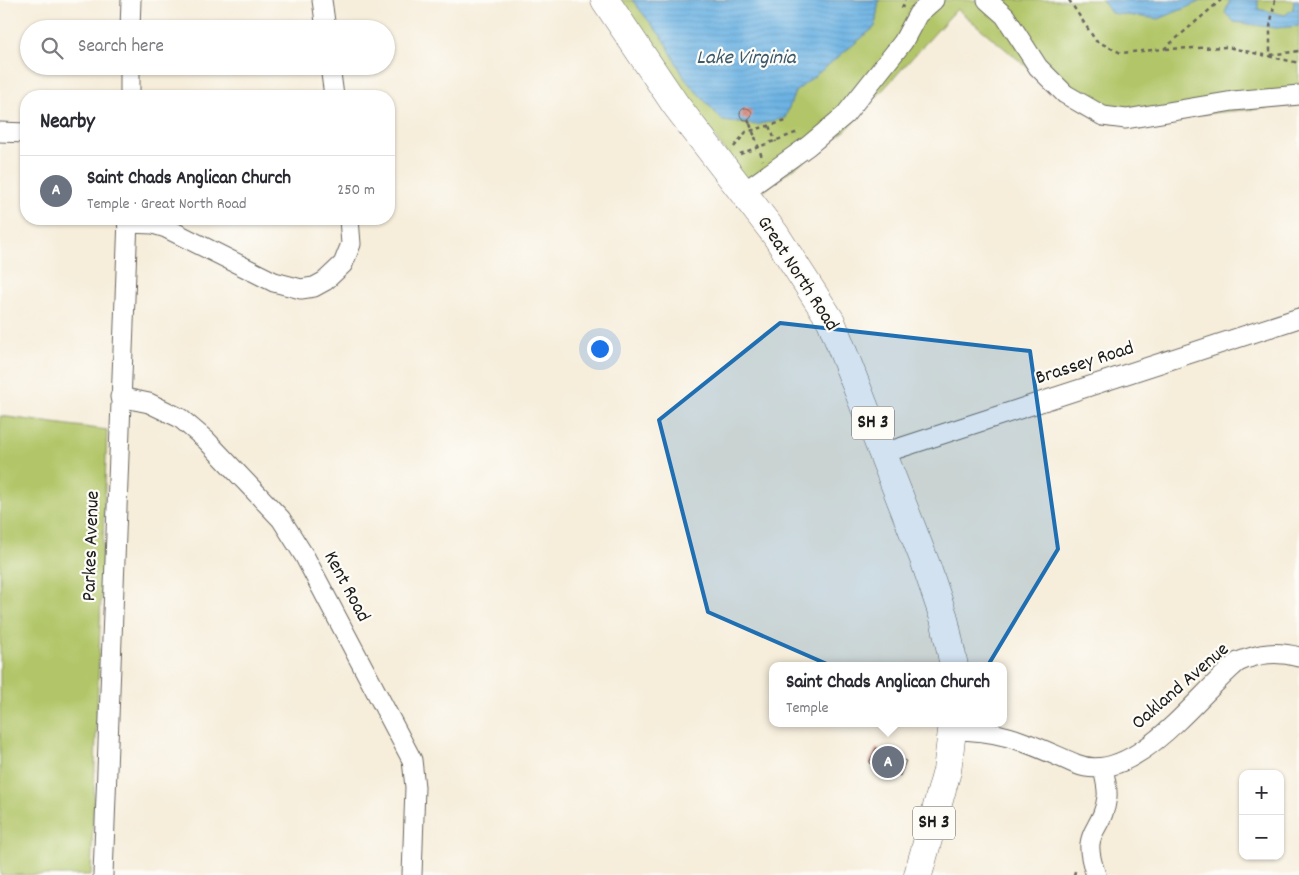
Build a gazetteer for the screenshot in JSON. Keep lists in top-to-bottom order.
{
  "streets": {
    "highway": ["Great North Road", "SH 3"],
    "street": [
      "Brassey Road",
      "Parkes Avenue",
      "Kent Road",
      "Oakland Avenue"
    ]
  },
  "crossings": [
    ["Great North Road", "Brassey Road"],
    ["Parkes Avenue", "Kent Road"]
  ],
  "water": ["Lake Virginia"],
  "page": {
    "search": "Search here",
    "heading": "Nearby",
    "list": [
      {
        "mark": "A",
        "name": "Saint Chads Anglican Church",
        "note": "Temple · Great North Road",
        "value": "250 m"
      }
    ],
    "popup": ["Saint Chads Anglican Church", "Temple"],
    "pins": "A",
    "map_buttons": ["+", "−"]
  }
}
